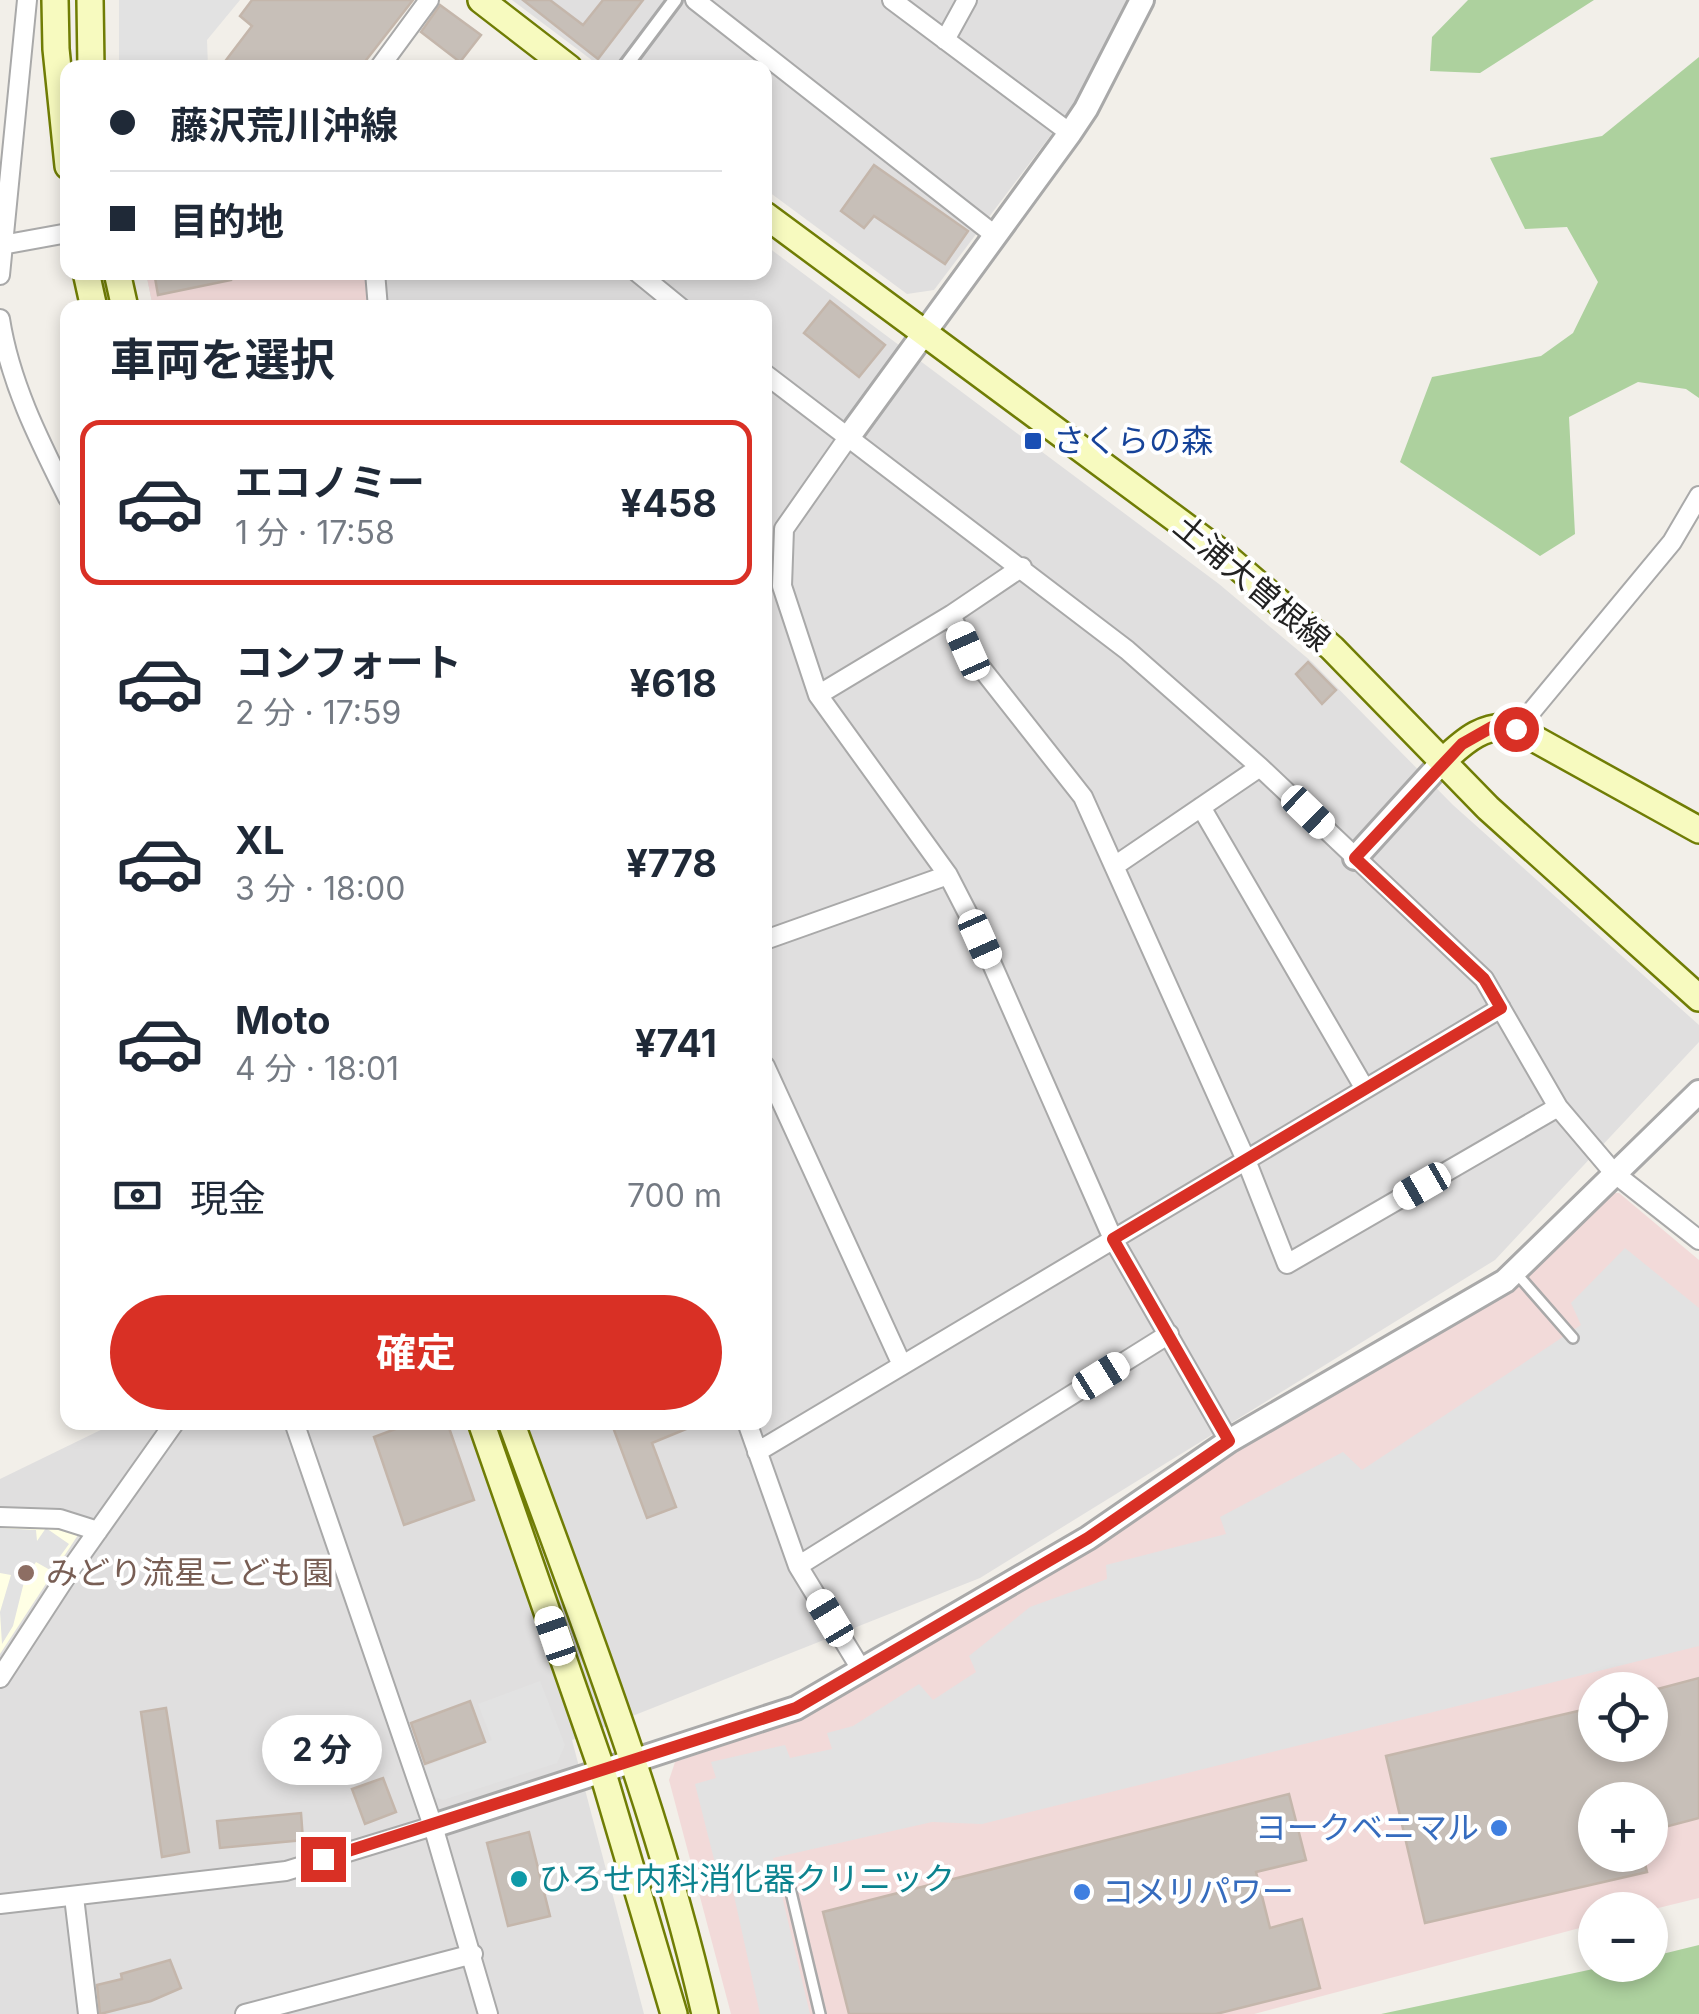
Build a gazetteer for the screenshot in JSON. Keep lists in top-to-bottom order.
{
  "streets": {
    "main road": ["土浦大曽根線"]
  },
  "places": {
    "transit": ["さくらの森"],
    "other": [
      "みどり流星こども園",
      "ヨークベニマル",
      "ひろせ内科消化器クリニック",
      "コメリパワー"
    ]
  },
  "page": {
    "banner": ["藤沢荒川沖線", "目的地"],
    "heading": "車両を選択",
    "list": [
      {
        "name": "エコノミー",
        "note": "1 分 · 17:58",
        "value": "¥458"
      },
      {
        "name": "コンフォート",
        "note": "2 分 · 17:59",
        "value": "¥618"
      },
      {
        "name": "XL",
        "note": "3 分 · 18:00",
        "value": "¥778"
      },
      {
        "name": "Moto",
        "note": "4 分 · 18:01",
        "value": "¥741"
      }
    ],
    "pay": ["現金", "700 m"],
    "buttons": "確定",
    "map_buttons": ["+", "−"],
    "bubble": "2 分"
  }
}
